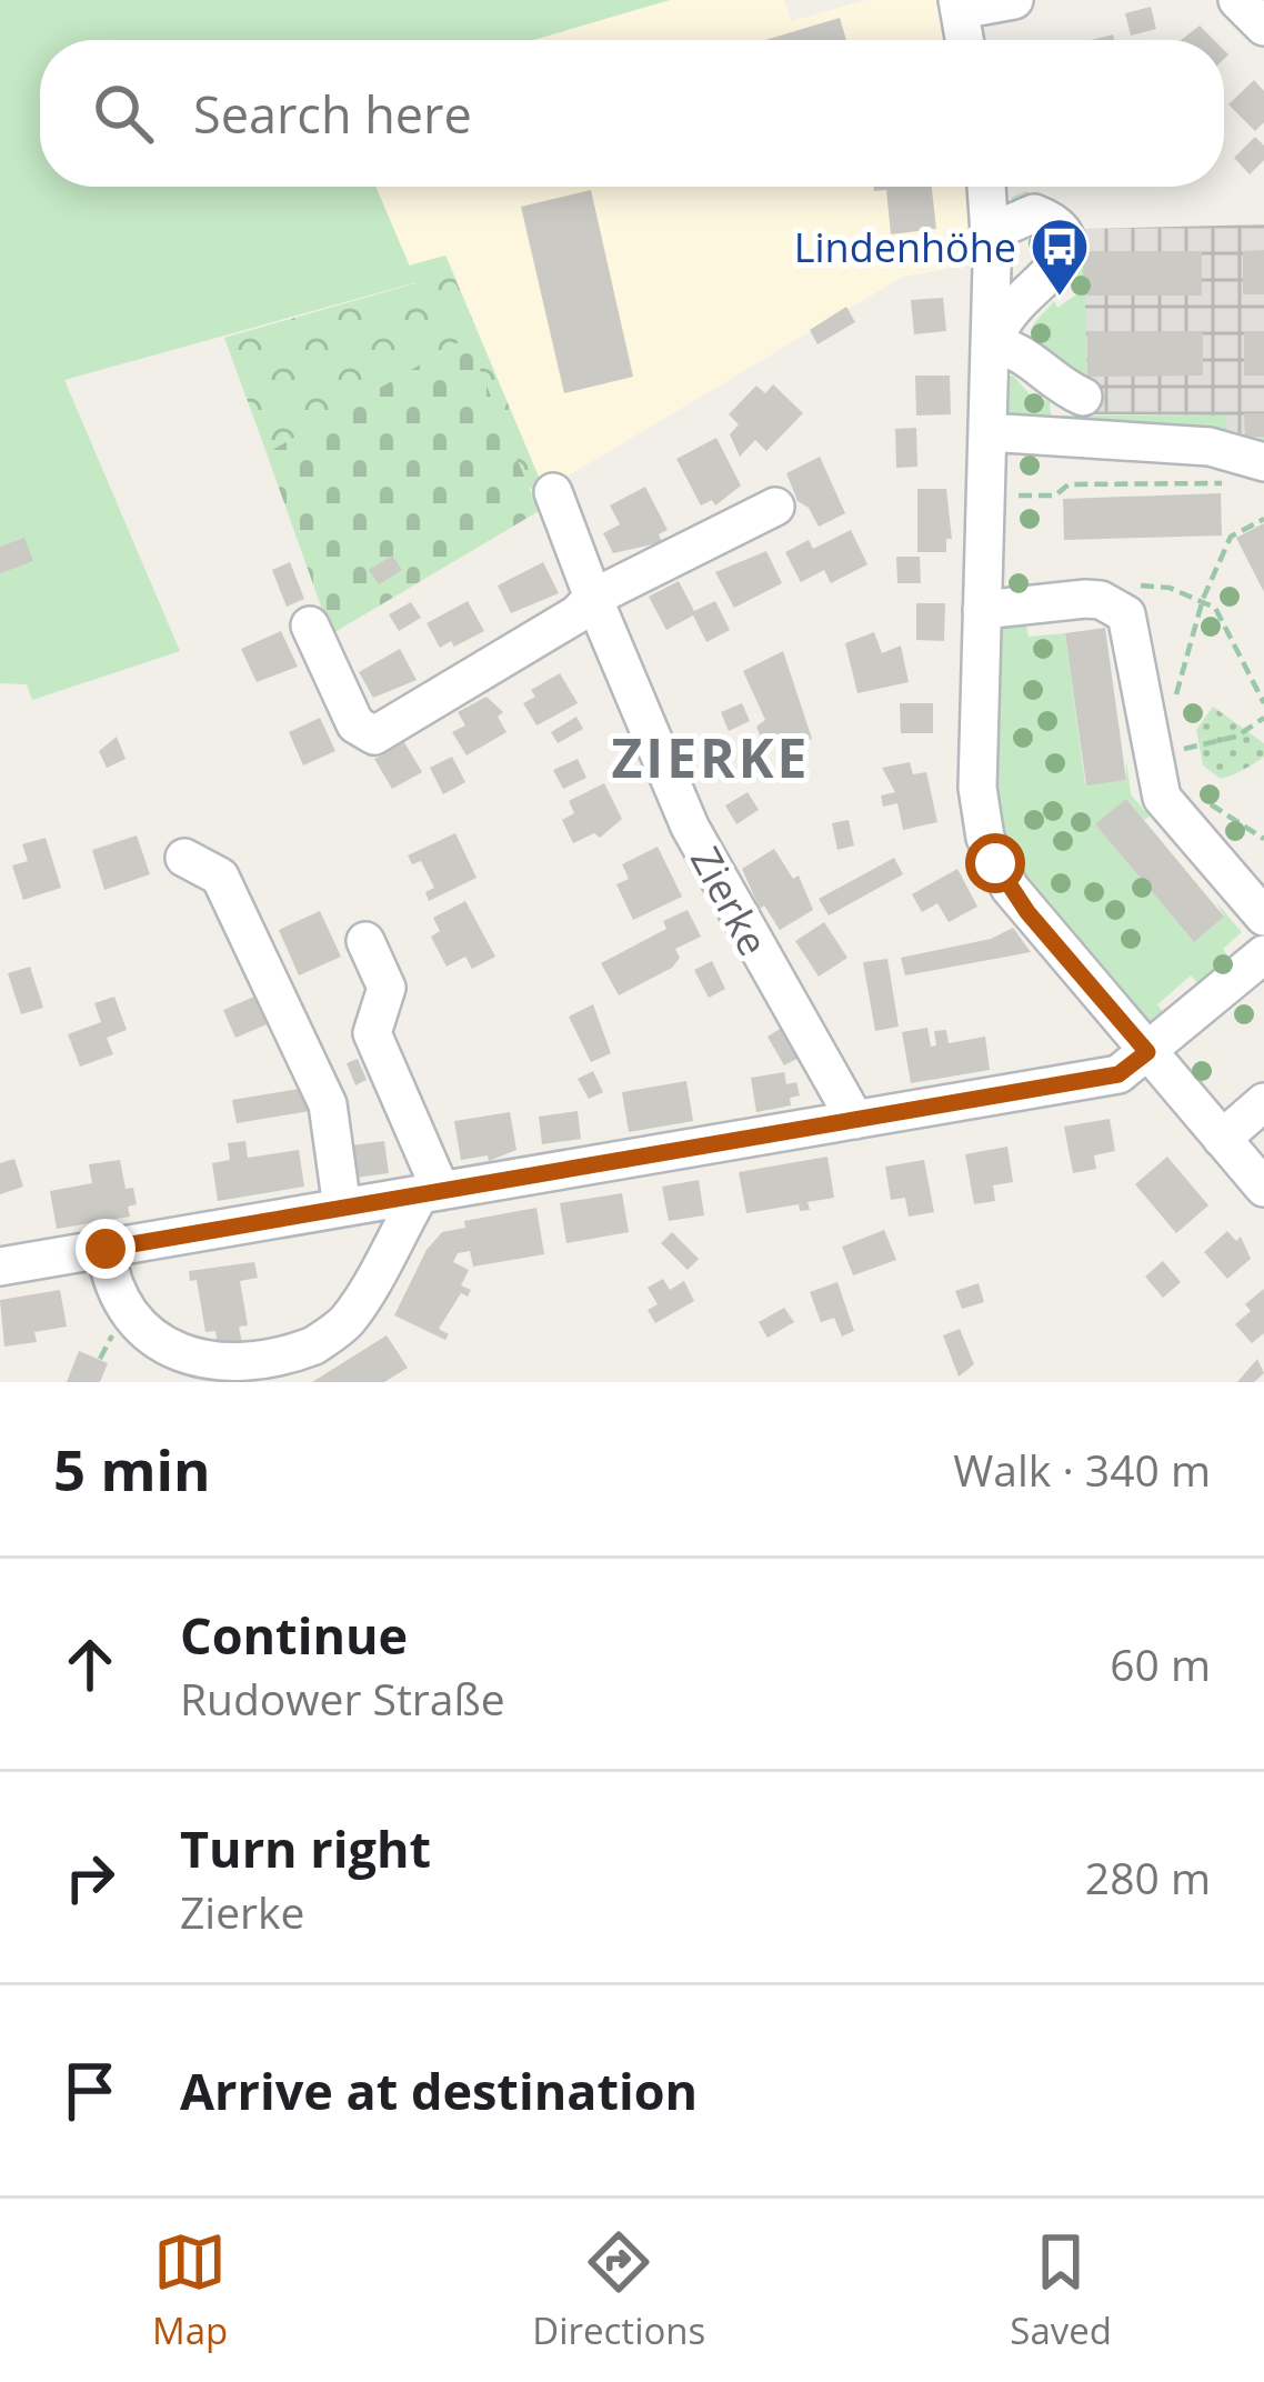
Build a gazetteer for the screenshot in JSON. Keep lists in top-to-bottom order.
{
  "streets": {
    "street": ["Zierke"]
  },
  "districts": ["ZIERKE"],
  "places": {
    "bus stop": ["Lindenhöhe"]
  },
  "page": {
    "search": "Search here",
    "heading": ["5 min", "Walk · 340 m"],
    "list": [
      ["Continue", "Rudower Straße", "60 m"],
      ["Turn right", "Zierke", "280 m"],
      "Arrive at destination"
    ],
    "nav": ["Map", "Directions", "Saved"]
  }
}
